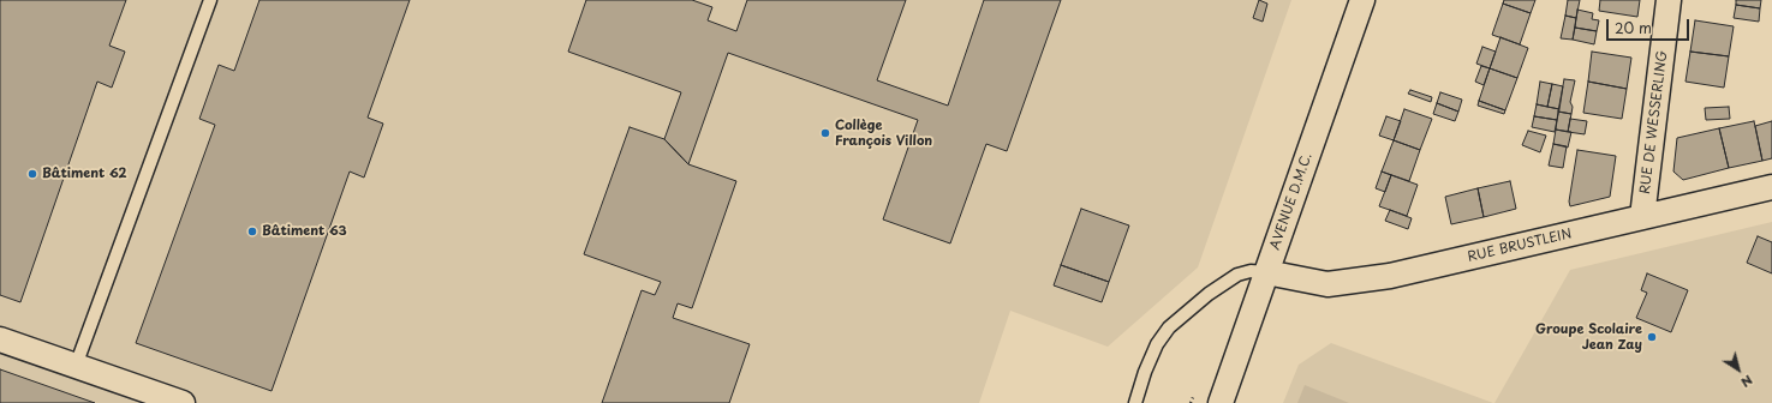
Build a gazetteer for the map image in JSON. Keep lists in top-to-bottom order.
{
  "streets": {
    "street": ["RUE DE WESSERLING", "AVENUE D.M.C.", "RUE BRUSTLEIN"]
  },
  "crossings": [
    ["RUE DE WESSERLING", "RUE BRUSTLEIN"],
    ["AVENUE D.M.C.", "RUE BRUSTLEIN"]
  ],
  "places": [
    "Collège François Villon",
    "Bâtiment 62",
    "Bâtiment 63",
    "Groupe Scolaire Jean Zay"
  ],
  "scale_bar": "20 m",
  "north": "bottom right"
}
